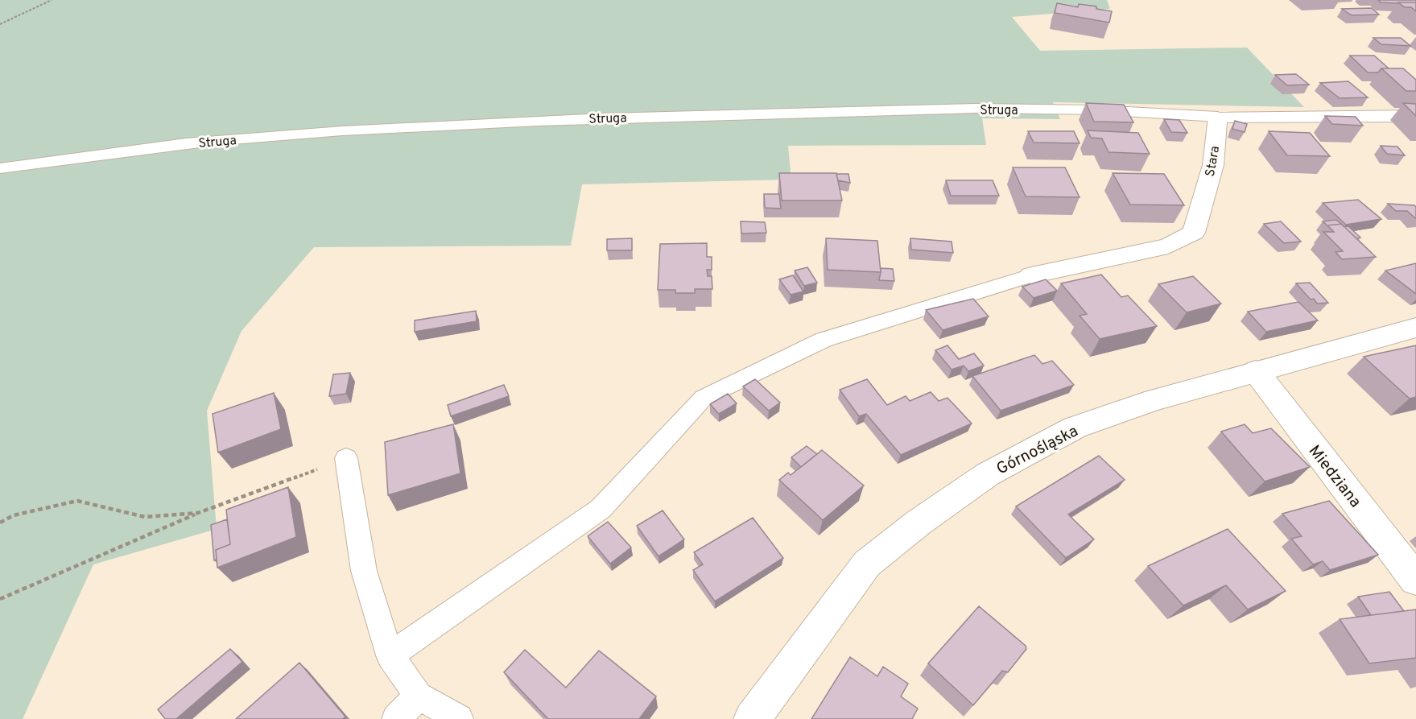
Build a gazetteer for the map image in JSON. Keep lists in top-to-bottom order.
{
  "streets": {
    "street": ["Stara", "Górnośląska", "Miedziana"],
    "lane": ["Struga"]
  },
  "crossings": [
    ["Struga", "Stara"],
    ["Górnośląska", "Miedziana"]
  ]
}
